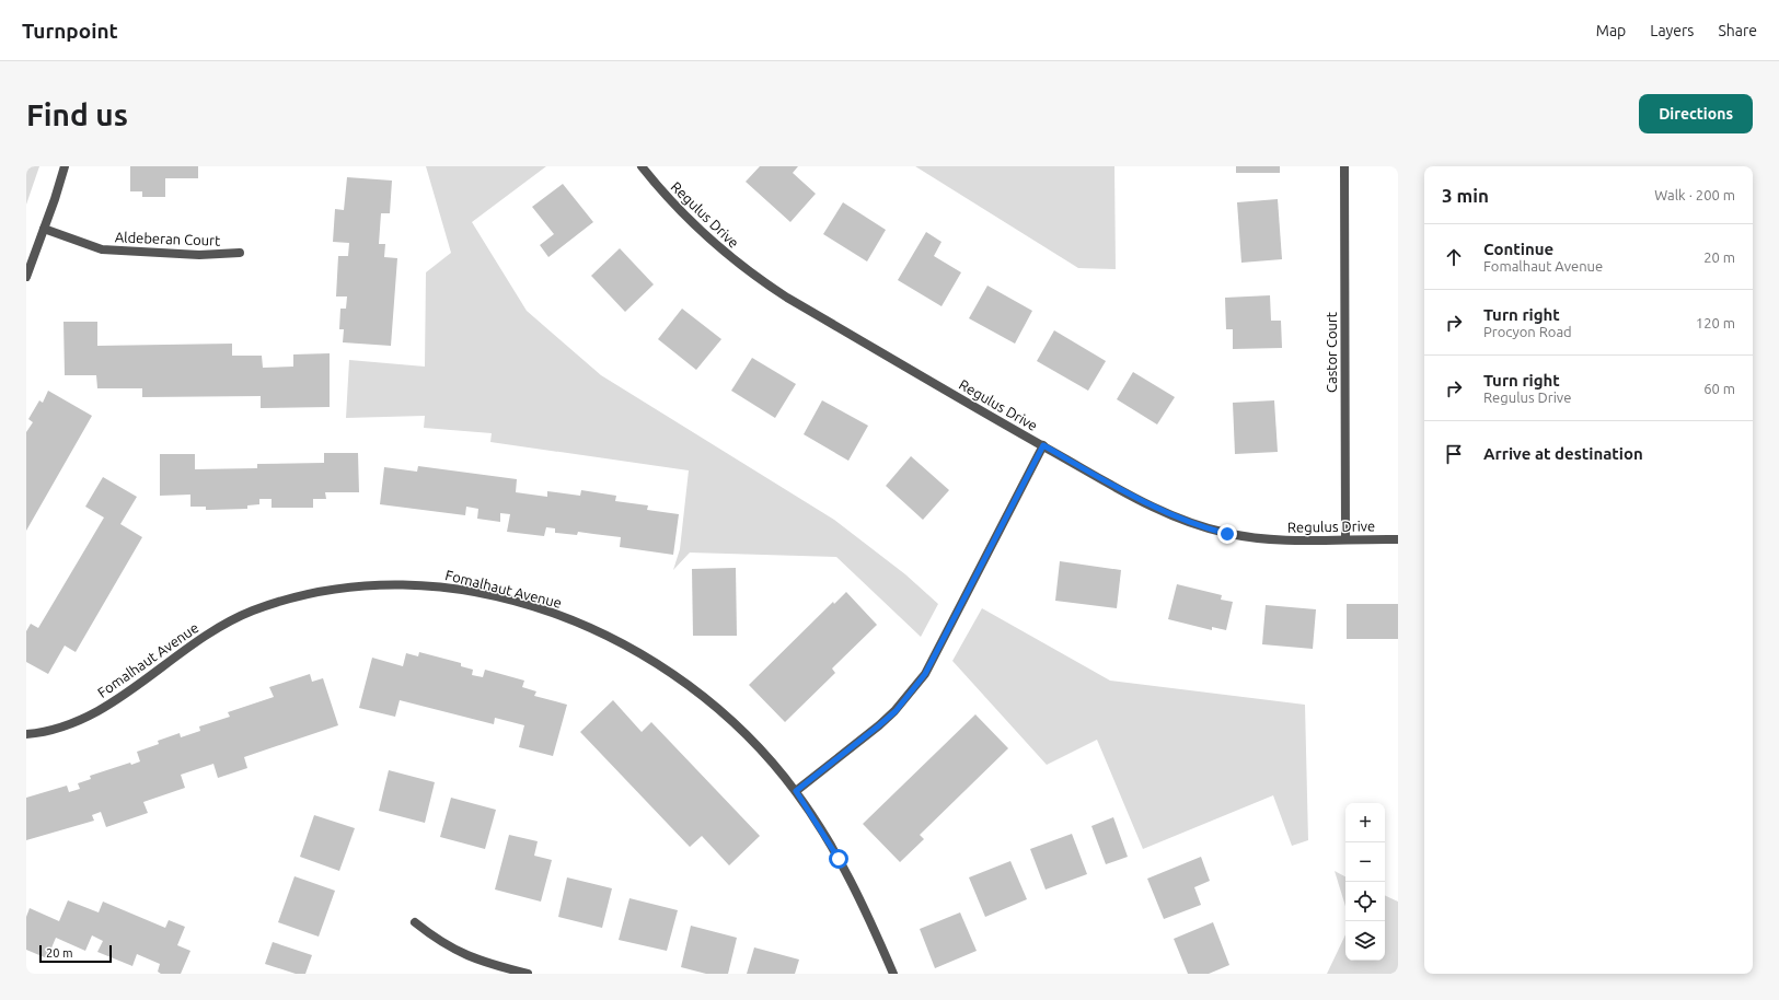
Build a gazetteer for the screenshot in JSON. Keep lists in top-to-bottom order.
{
  "streets": {
    "street": [
      "Regulus Drive",
      "Aldeberan Court",
      "Castor Court",
      "Fomalhaut Avenue"
    ]
  },
  "crossings": [
    ["Regulus Drive", "Castor Court"]
  ],
  "scale_bar": "20 m",
  "page": {
    "header": "Turnpoint",
    "nav": ["Map", "Layers", "Share"],
    "buttons": "Directions",
    "title": "Find us",
    "heading": ["3 min", "Walk · 200 m"],
    "list": [
      ["Continue", "Fomalhaut Avenue", "20 m"],
      ["Turn right", "Procyon Road", "120 m"],
      ["Turn right", "Regulus Drive", "60 m"],
      "Arrive at destination"
    ],
    "map_buttons": ["+", "−"],
    "scale": "20 m"
  }
}
